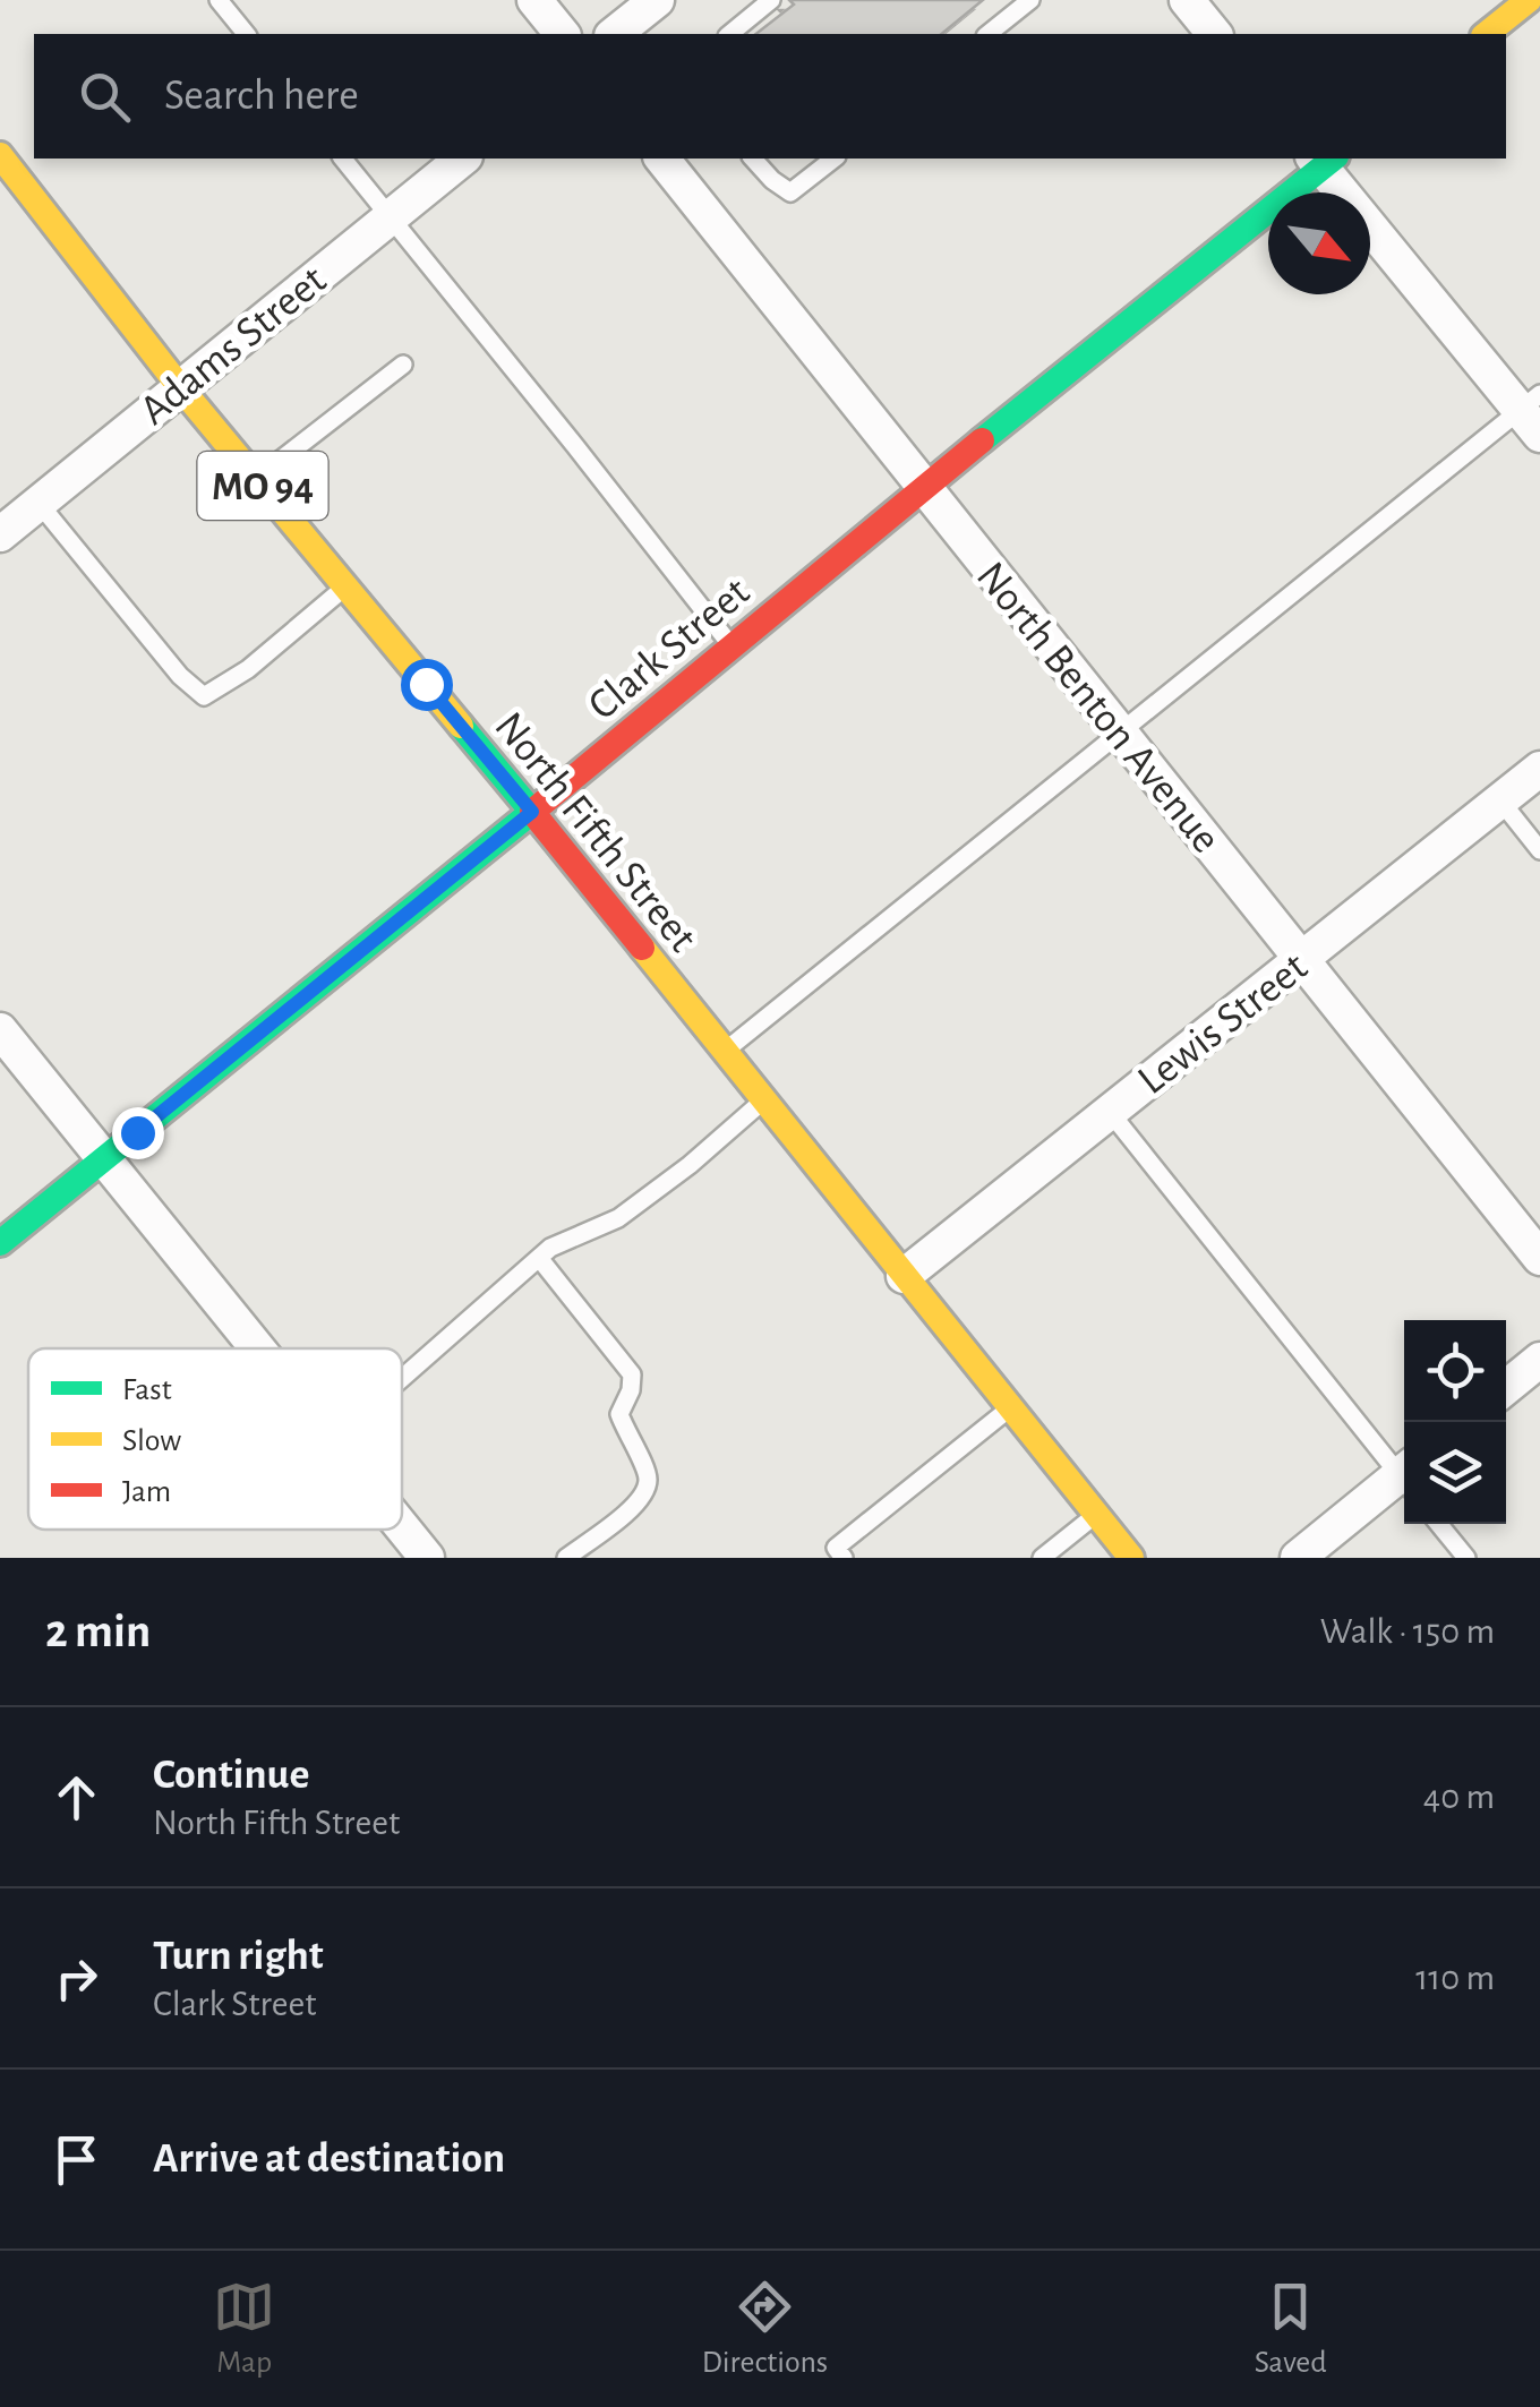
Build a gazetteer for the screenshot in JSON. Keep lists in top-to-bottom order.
{
  "streets": {
    "main road": ["MO 94", "Clark Street", "North Fifth Street"],
    "street": ["Adams Street", "North Benton Avenue", "Lewis Street"]
  },
  "crossings": [
    ["Adams Street", "North Fifth Street"],
    ["Clark Street", "North Benton Avenue"],
    ["Clark Street", "North Fifth Street"],
    ["North Benton Avenue", "Lewis Street"],
    ["North Fifth Street", "Lewis Street"]
  ],
  "legend": ["Fast", "Slow", "Jam"],
  "north": "bottom right",
  "page": {
    "search": "Search here",
    "heading": ["2 min", "Walk · 150 m"],
    "list": [
      ["Continue", "North Fifth Street", "40 m"],
      ["Turn right", "Clark Street", "110 m"],
      "Arrive at destination"
    ],
    "nav": ["Map", "Directions", "Saved"]
  }
}
